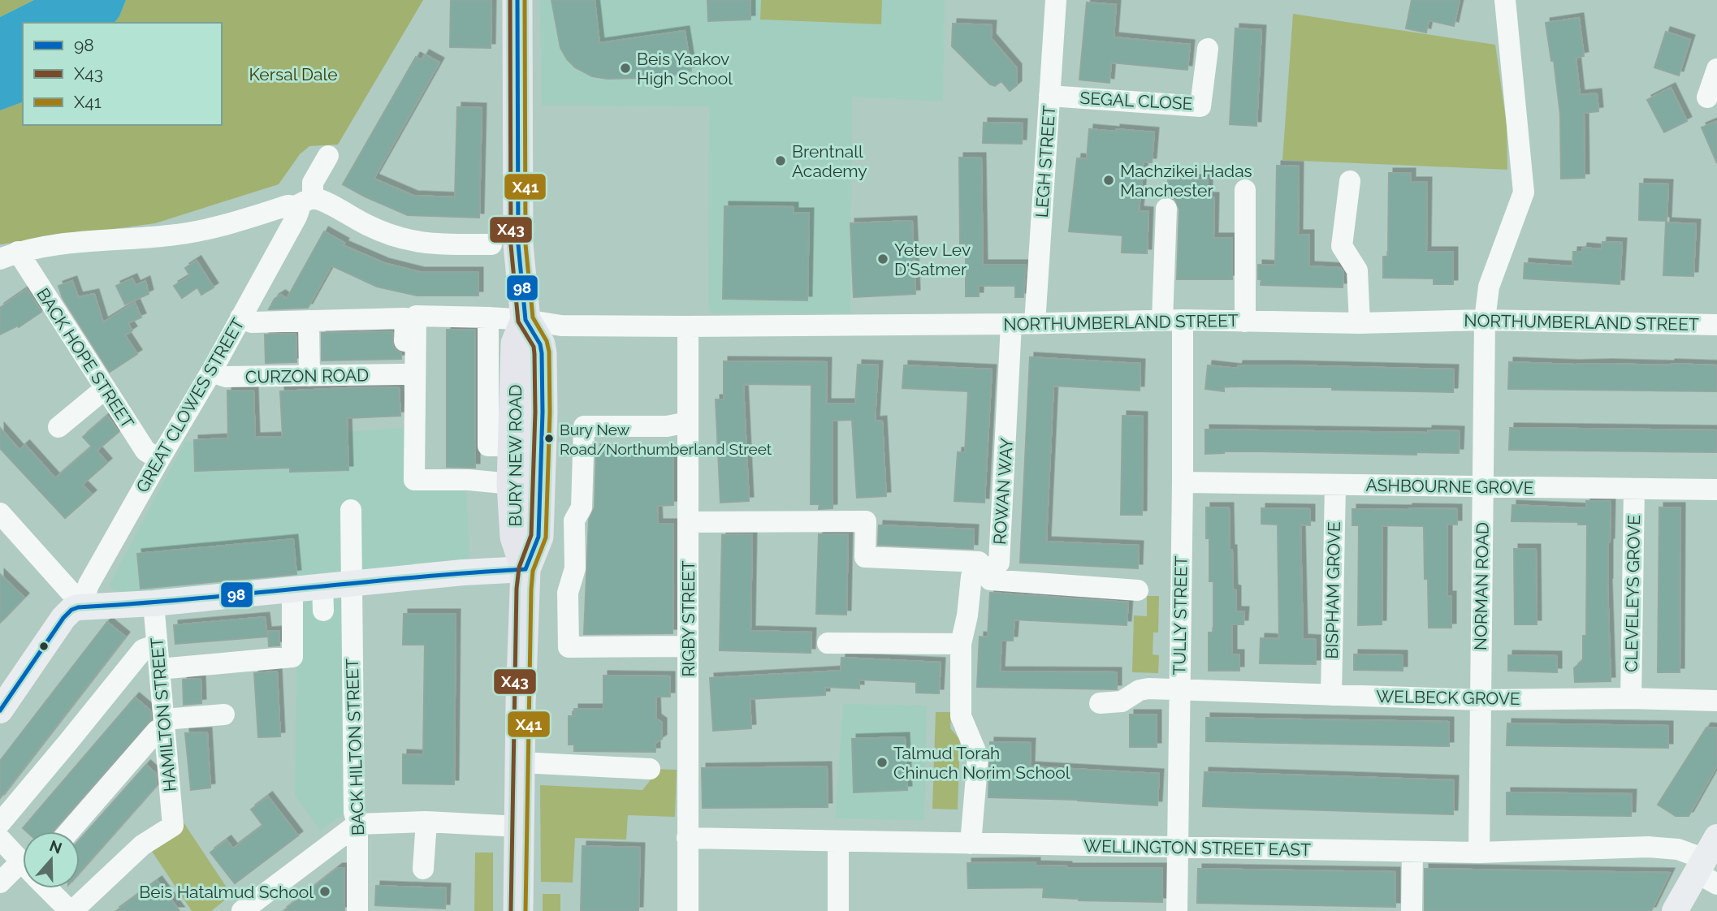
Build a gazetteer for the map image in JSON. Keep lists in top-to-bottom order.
{
  "streets": {
    "highway": ["BURY NEW ROAD"],
    "main road": ["GREAT CLOWES STREET"],
    "street": [
      "SEGAL CLOSE",
      "LEGH STREET",
      "NORTHUMBERLAND STREET",
      "BACK HOPE STREET",
      "CURZON ROAD",
      "ASHBOURNE GROVE",
      "ROWAN WAY",
      "NORMAN ROAD",
      "BISPHAM GROVE",
      "CLEVELEYS GROVE",
      "TULLY STREET",
      "RIGBY STREET",
      "WELBECK GROVE",
      "HAMILTON STREET",
      "BACK HILTON STREET",
      "WELLINGTON STREET EAST"
    ]
  },
  "crossings": [
    ["SEGAL CLOSE", "LEGH STREET"],
    ["LEGH STREET", "NORTHUMBERLAND STREET"],
    ["NORTHUMBERLAND STREET", "BURY NEW ROAD"],
    ["NORTHUMBERLAND STREET", "ROWAN WAY"],
    ["NORTHUMBERLAND STREET", "NORMAN ROAD"],
    ["NORTHUMBERLAND STREET", "TULLY STREET"],
    ["NORTHUMBERLAND STREET", "RIGBY STREET"],
    ["BACK HOPE STREET", "GREAT CLOWES STREET"],
    ["CURZON ROAD", "GREAT CLOWES STREET"],
    ["ASHBOURNE GROVE", "NORMAN ROAD"],
    ["ASHBOURNE GROVE", "BISPHAM GROVE"],
    ["ASHBOURNE GROVE", "CLEVELEYS GROVE"],
    ["ASHBOURNE GROVE", "TULLY STREET"],
    ["NORMAN ROAD", "WELBECK GROVE"],
    ["NORMAN ROAD", "WELLINGTON STREET EAST"],
    ["BISPHAM GROVE", "WELBECK GROVE"],
    ["CLEVELEYS GROVE", "WELBECK GROVE"],
    ["TULLY STREET", "WELBECK GROVE"],
    ["TULLY STREET", "WELLINGTON STREET EAST"],
    ["RIGBY STREET", "WELLINGTON STREET EAST"]
  ],
  "parks": ["Kersal Dale"],
  "places": [
    "Beis Yaakov High School",
    "Brentnall Academy",
    "Machzikei Hadas Manchester",
    "Yetev Lev D'Satmer",
    "Bury New Road/Northumberland Street",
    "Talmud Torah Chinuch Norim School",
    "Beis Hatalmud School"
  ],
  "lines": ["transit line 98", "transit line X43", "transit line X41"],
  "legend": ["98", "X43", "X41"],
  "north": "top"
}
